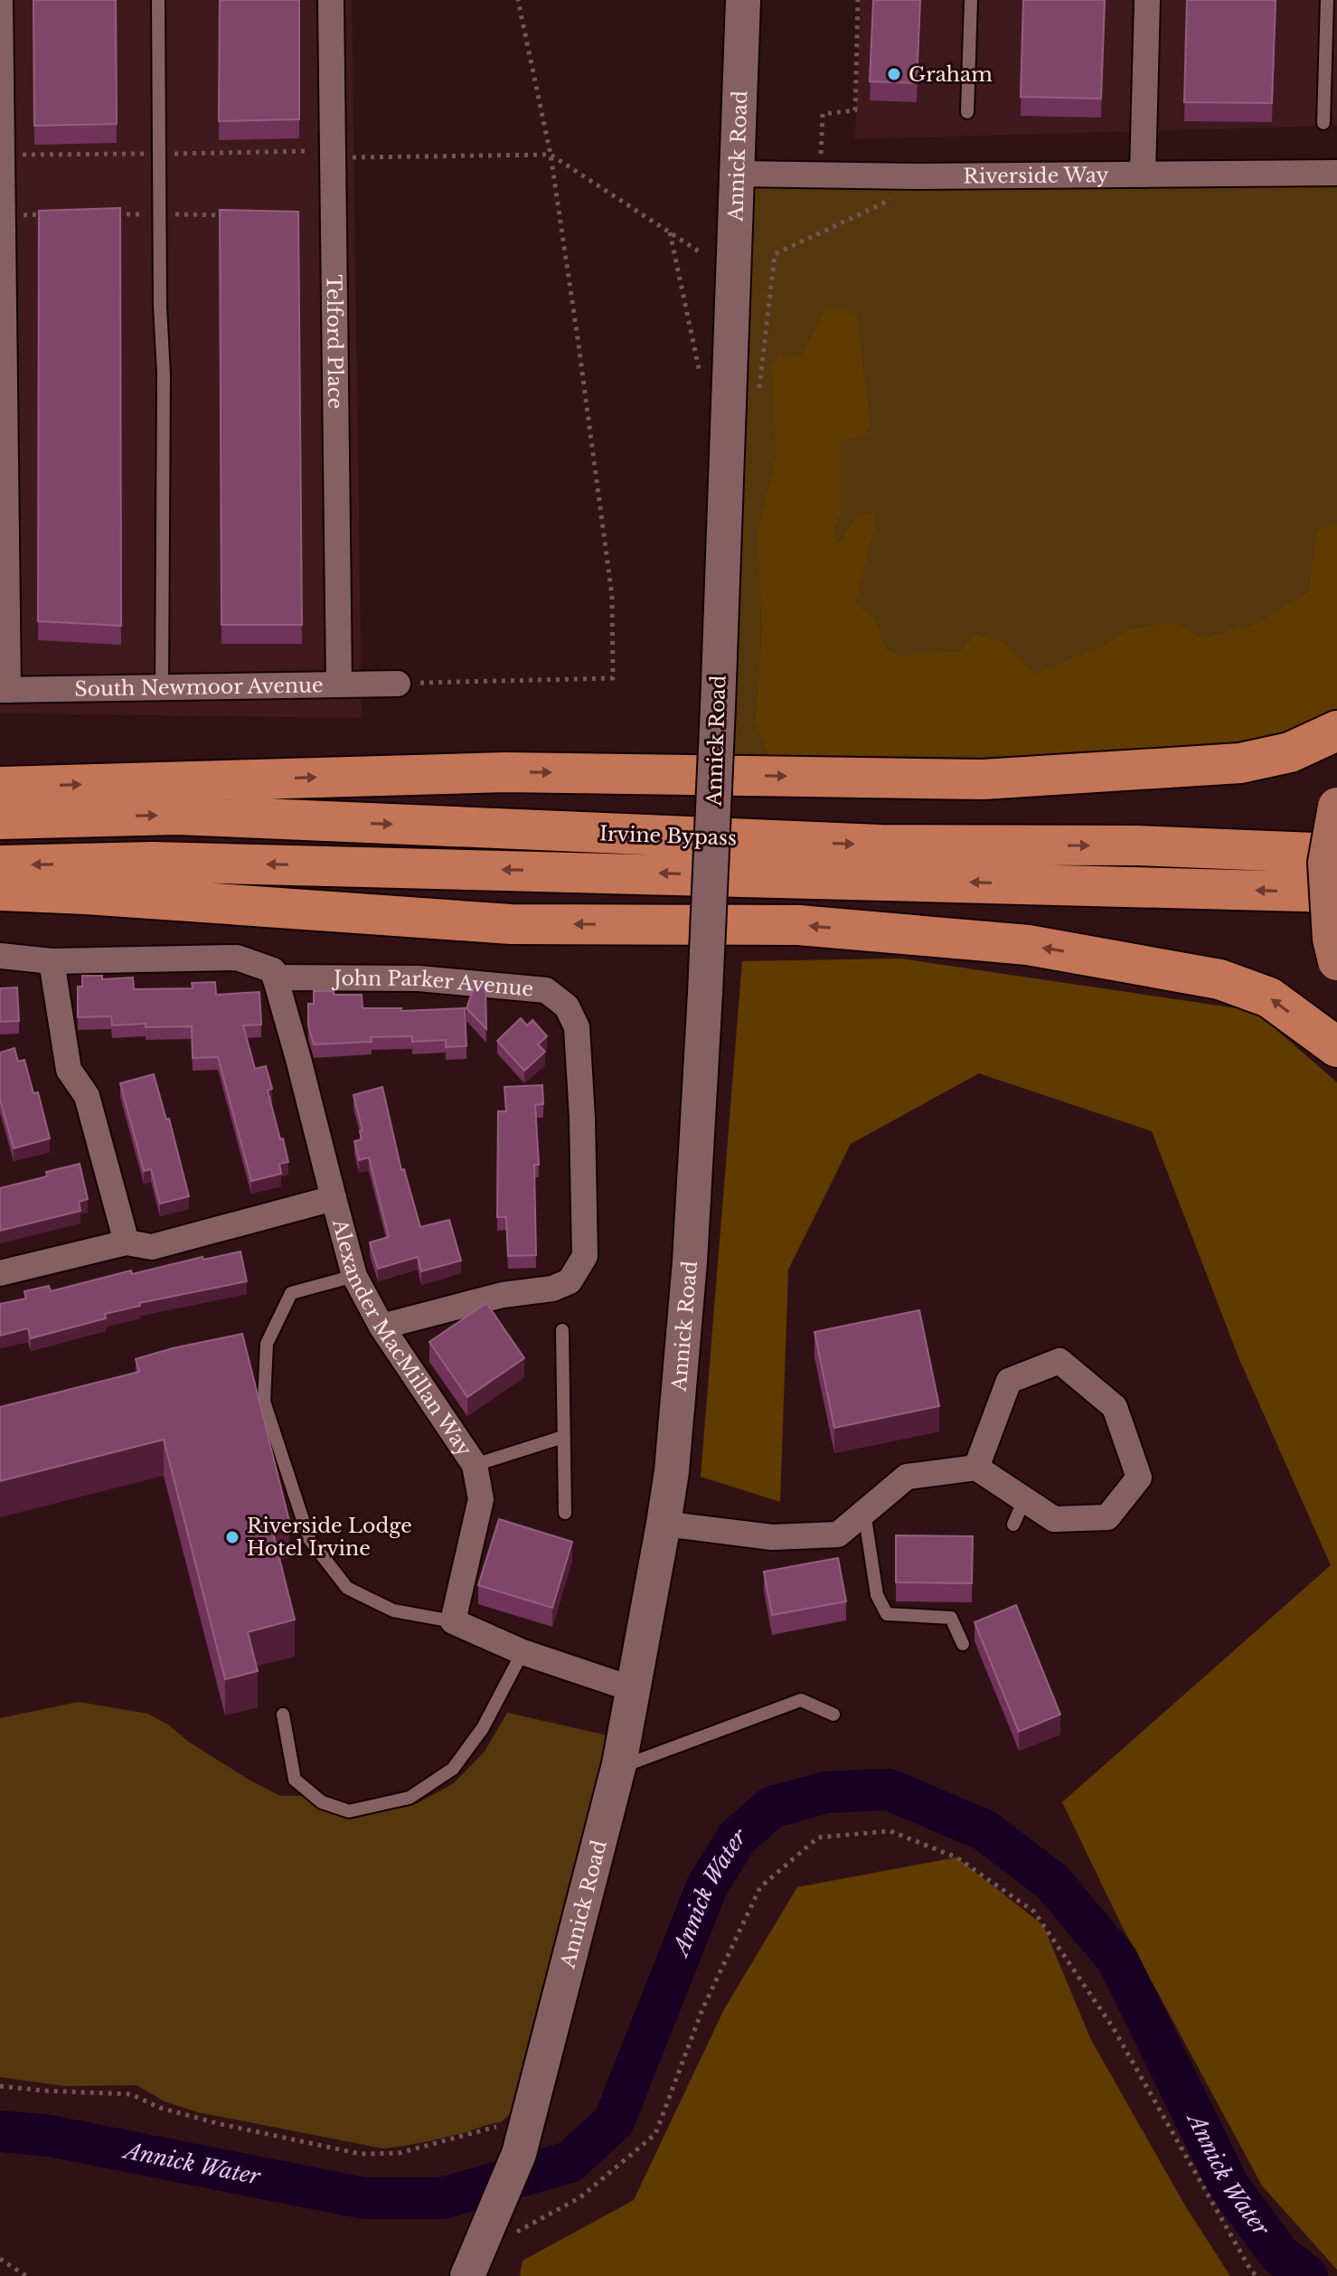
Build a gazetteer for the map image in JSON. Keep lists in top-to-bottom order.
{
  "streets": {
    "highway": ["Irvine Bypass"],
    "main road": ["Annick Road"],
    "street": [
      "Riverside Way",
      "Telford Place",
      "South Newmoor Avenue",
      "John Parker Avenue",
      "Alexander MacMillan Way"
    ]
  },
  "crossings": [
    ["Annick Road", "Riverside Way"],
    ["Telford Place", "South Newmoor Avenue"],
    ["John Parker Avenue", "Alexander MacMillan Way"]
  ],
  "water": ["Annick Water"],
  "places": ["Graham", "Riverside Lodge Hotel Irvine"]
}
